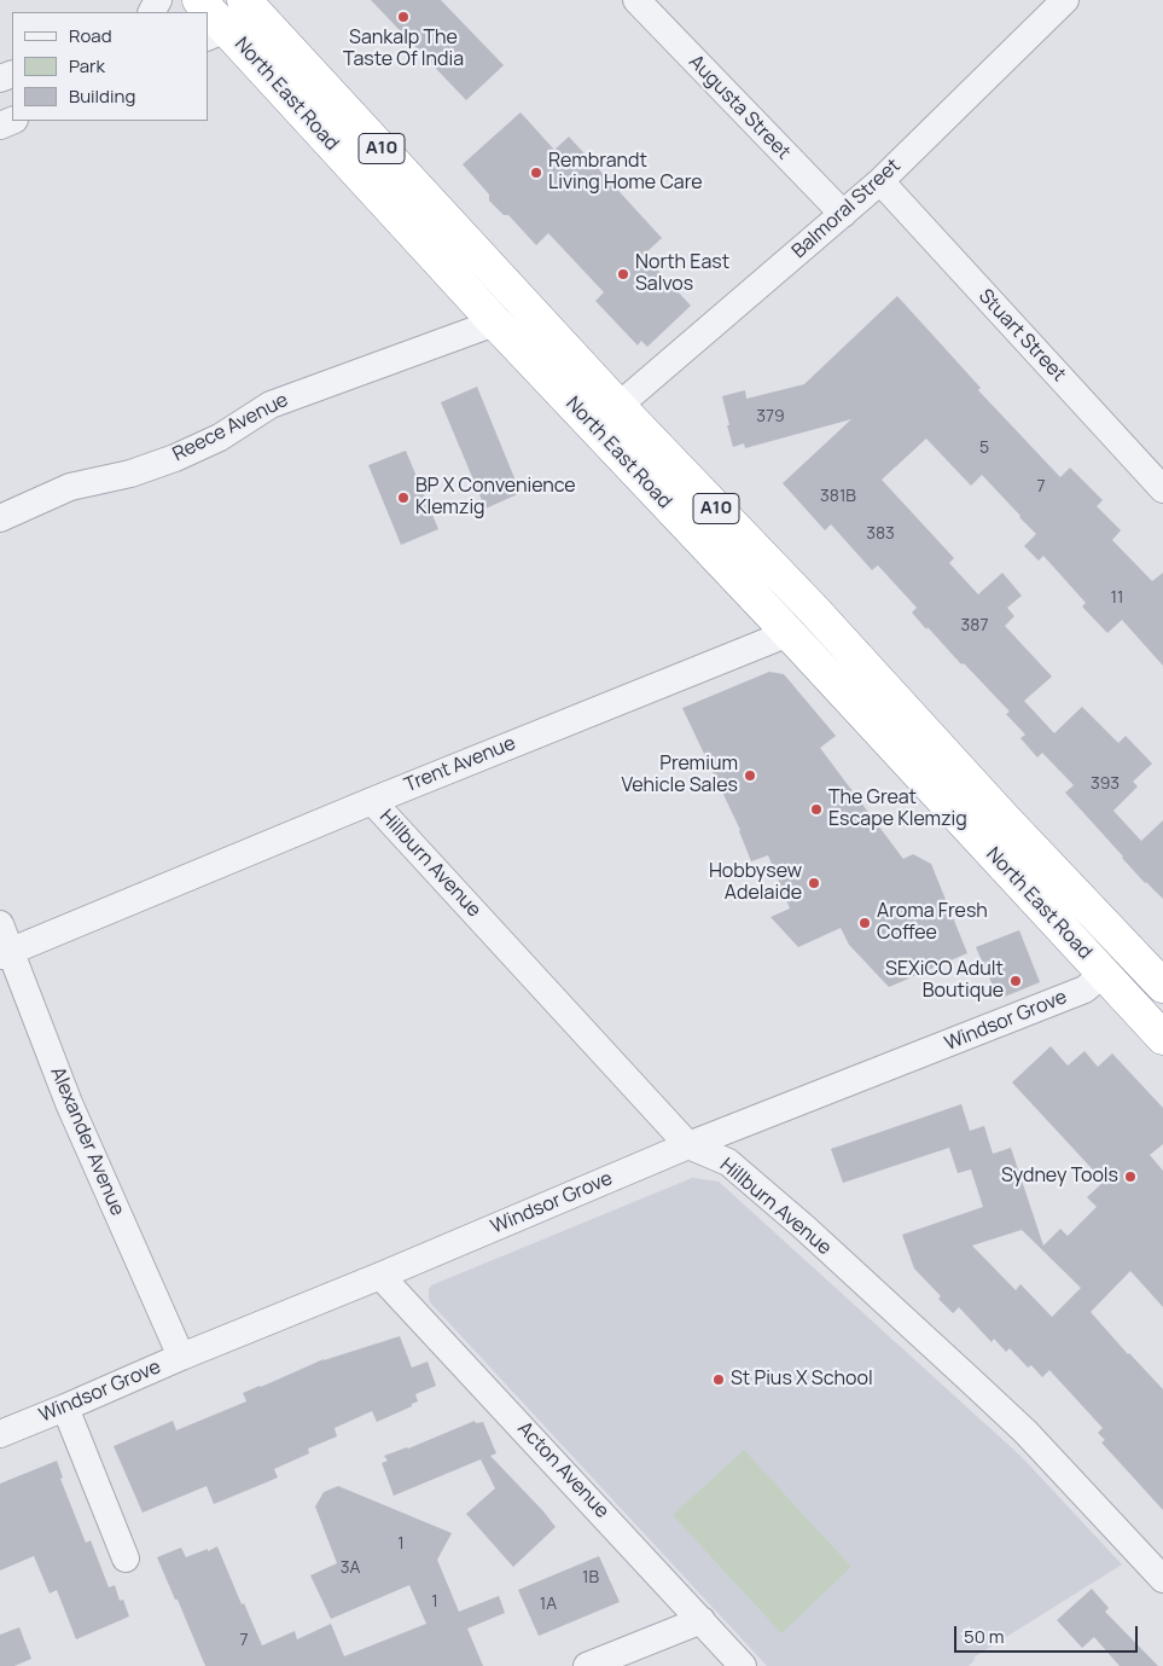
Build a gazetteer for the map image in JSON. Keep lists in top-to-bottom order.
{
  "streets": {
    "highway": ["North East Road", "A10"],
    "street": [
      "Augusta Street",
      "Balmoral Street",
      "Stuart Street",
      "Reece Avenue",
      "Trent Avenue",
      "Hillburn Avenue",
      "Windsor Grove",
      "Alexander Avenue",
      "Acton Avenue"
    ]
  },
  "crossings": [
    ["North East Road", "Balmoral Street"],
    ["North East Road", "Reece Avenue"],
    ["North East Road", "Trent Avenue"],
    ["North East Road", "Windsor Grove"],
    ["Augusta Street", "Balmoral Street"],
    ["Balmoral Street", "Stuart Street"],
    ["Trent Avenue", "Hillburn Avenue"],
    ["Trent Avenue", "Alexander Avenue"],
    ["Hillburn Avenue", "Windsor Grove"],
    ["Windsor Grove", "Alexander Avenue"],
    ["Windsor Grove", "Acton Avenue"]
  ],
  "places": [
    "Sankalp The Taste Of India",
    "Rembrandt Living Home Care",
    "North East Salvos",
    "BP X Convenience Klemzig",
    "Premium Vehicle Sales",
    "The Great Escape Klemzig",
    "Hobbysew Adelaide",
    "Aroma Fresh Coffee",
    "SEXiCO Adult Boutique",
    "Sydney Tools",
    "St Pius X School"
  ],
  "house_numbers": [
    "379",
    "5",
    "7",
    "381B",
    "383",
    "11",
    "387",
    "393",
    "1",
    "3A",
    "1B",
    "1",
    "1A",
    "7"
  ],
  "legend": ["Road", "Park", "Building"],
  "scale_bar": "50 m"
}
